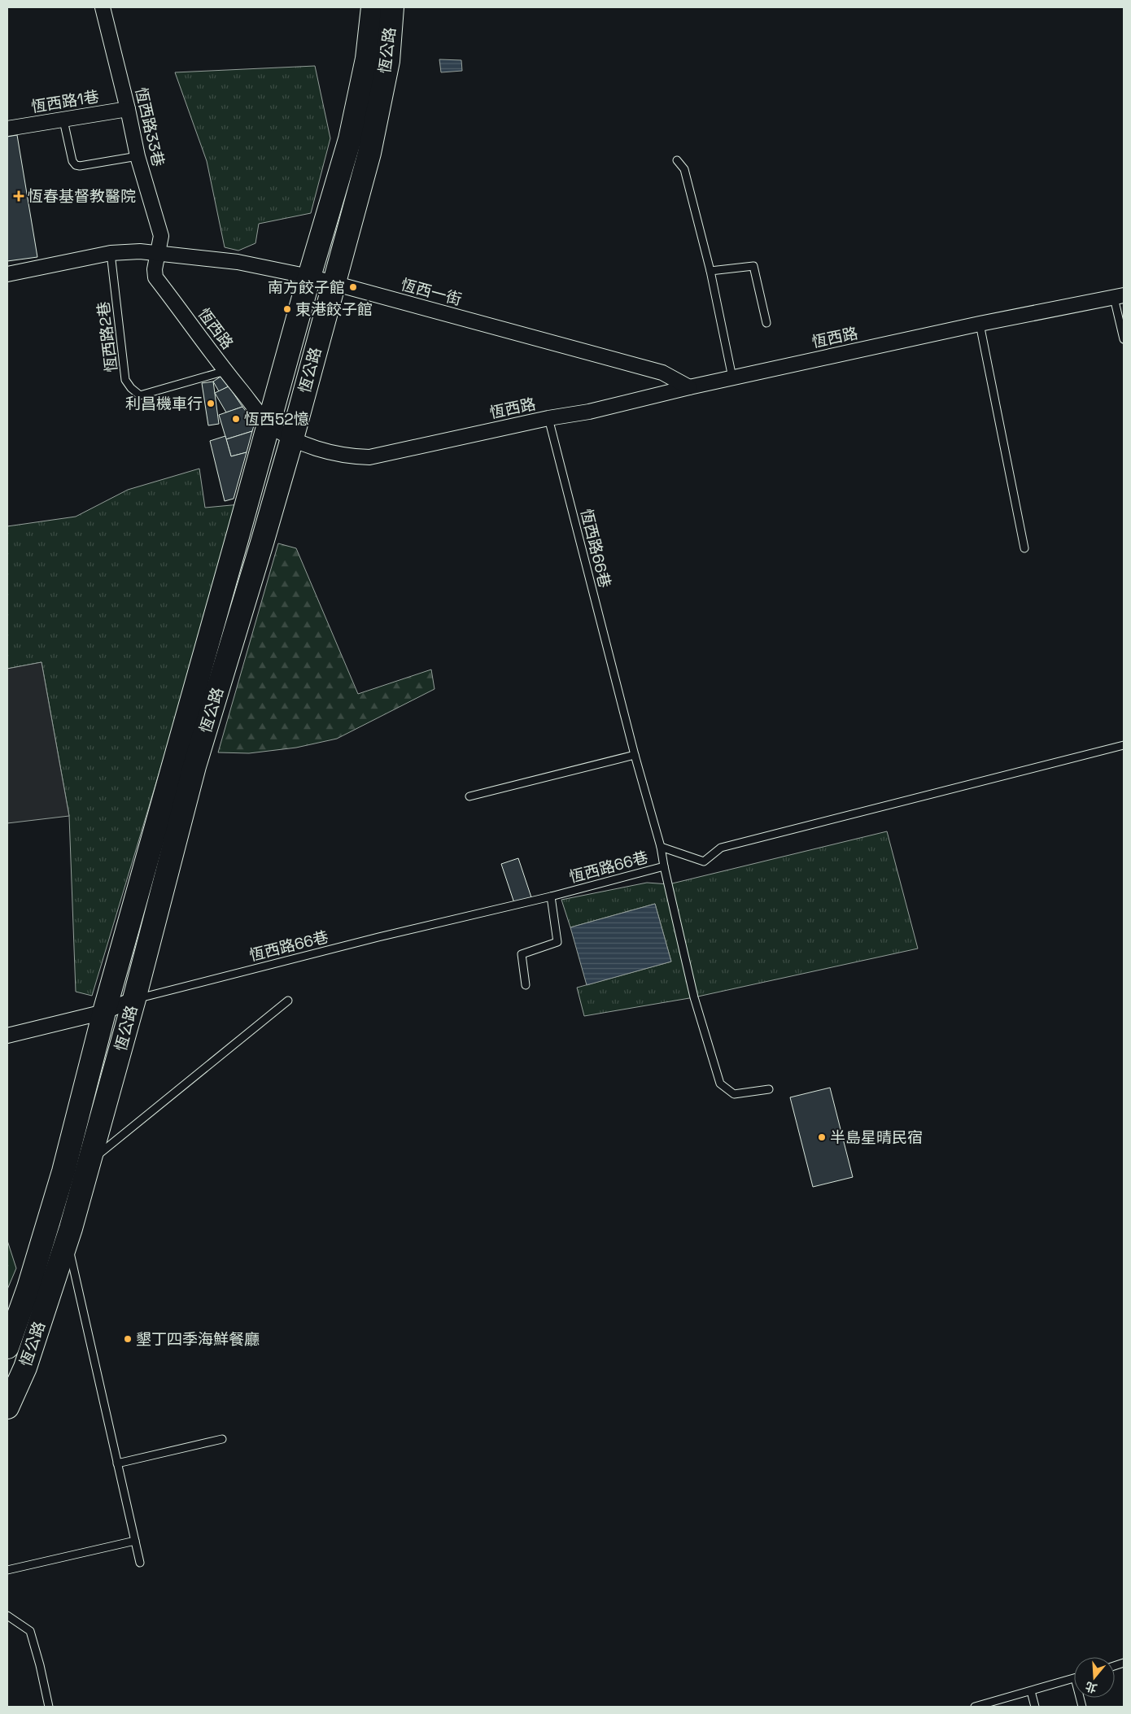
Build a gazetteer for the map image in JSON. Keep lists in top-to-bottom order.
{
  "streets": {
    "main road": ["恆公路"],
    "street": [
      "恆西路1巷",
      "恆西路33巷",
      "恆西一街",
      "恆西路"
    ],
    "lane": ["恆西路2巷", "恆西路66巷"]
  },
  "crossings": [
    ["恆公路", "恆西一街"],
    ["恆公路", "恆西路"],
    ["恆公路", "恆西路66巷"],
    ["恆西路1巷", "恆西路33巷"],
    ["恆西路33巷", "恆西一街"],
    ["恆西路33巷", "恆西路"],
    ["恆西一街", "恆西路"],
    ["恆西路", "恆西路2巷"],
    ["恆西路", "恆西路66巷"]
  ],
  "places": {
    "health": ["恆春基督教醫院"],
    "other": [
      "南方餃子館",
      "東港餃子館",
      "利昌機車行",
      "恆西52憶",
      "半島星晴民宿",
      "墾丁四季海鮮餐廳"
    ]
  },
  "north": "bottom"
}
